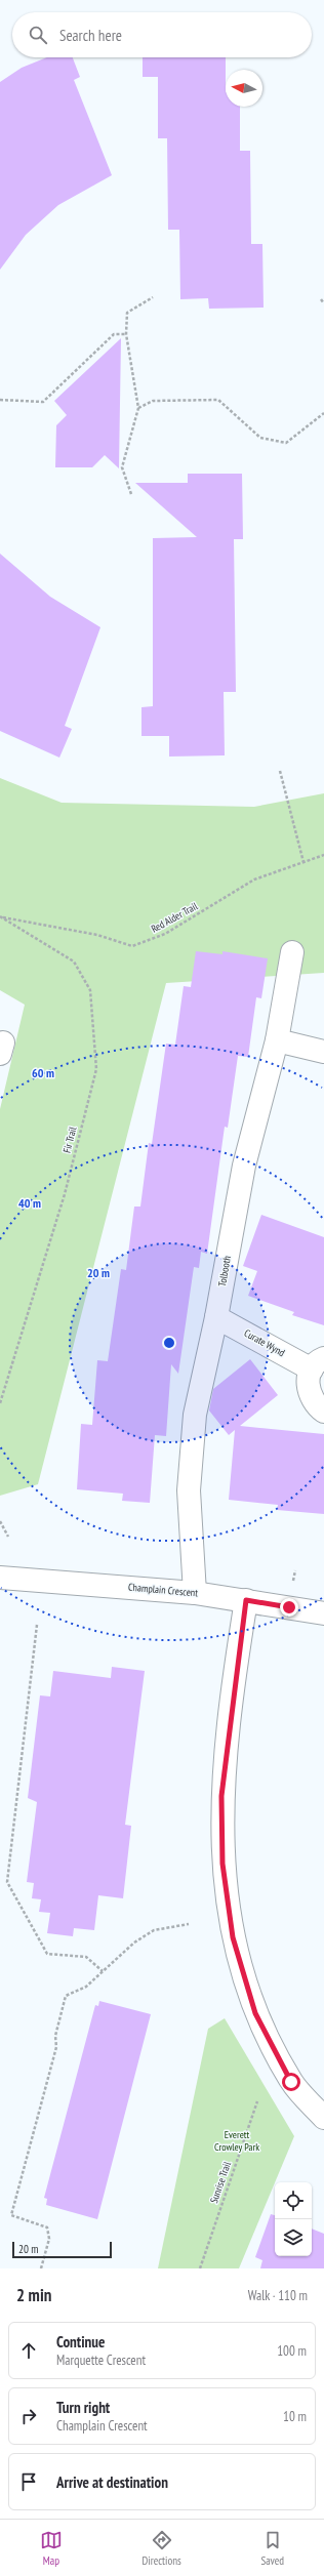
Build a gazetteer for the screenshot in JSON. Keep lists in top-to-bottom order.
{
  "streets": {
    "street": ["Tolbooth", "Curate Wynd", "Champlain Crescent"],
    "path": ["Red Alder Trail", "Fir Trail", "Sunrise Trail"]
  },
  "crossings": [
    ["Red Alder Trail", "Fir Trail"],
    ["Tolbooth", "Curate Wynd"],
    ["Tolbooth", "Champlain Crescent"]
  ],
  "parks": ["Everett Crowley Park"],
  "scale_bar": "20 m",
  "north": "left",
  "page": {
    "search": "Search here",
    "scale": "20 m",
    "heading": ["2 min", "Walk · 110 m"],
    "list": [
      ["Continue", "Marquette Crescent", "100 m"],
      ["Turn right", "Champlain Crescent", "10 m"],
      "Arrive at destination"
    ],
    "nav": ["Map", "Directions", "Saved"]
  },
  "rings": ["60 m", "40 m", "20 m"]
}
